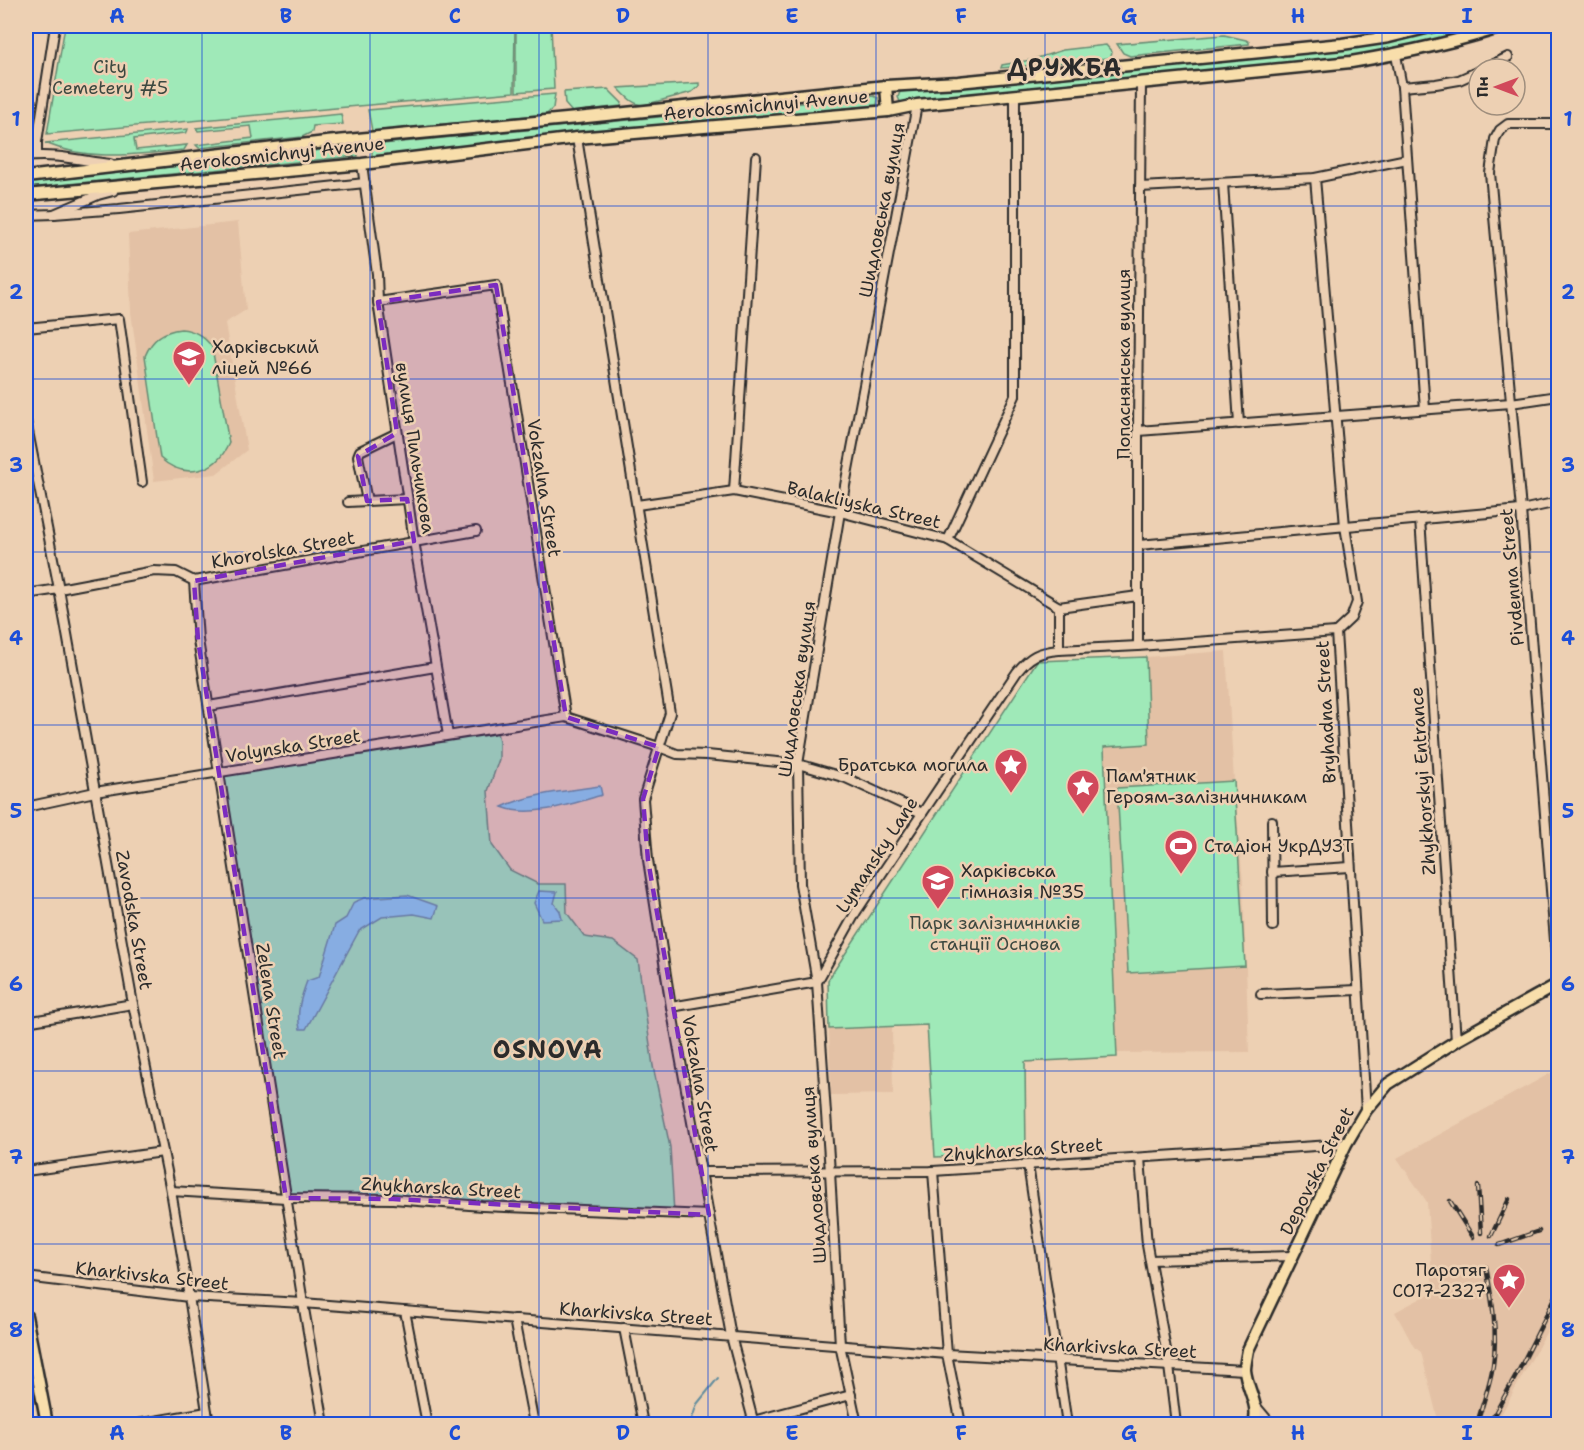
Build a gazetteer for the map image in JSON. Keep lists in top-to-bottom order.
{
  "streets": {
    "main road": ["Aerokosmichnyi Avenue", "Depovska Street"],
    "street": [
      "Шидловська вулиця",
      "Попаснянська вулиця",
      "вулиця Пильчикова",
      "Vokzalna Street",
      "Balakliyska Street",
      "Khorolska Street",
      "Pivdenna Street",
      "Bryhadna Street",
      "Volynska Street",
      "Zhykhorskyi Entrance",
      "Lymansky Lane",
      "Zavodska Street",
      "Zelena Street",
      "Zhykharska Street",
      "Kharkivska Street"
    ]
  },
  "crossings": [
    ["Aerokosmichnyi Avenue", "Шидловська вулиця"],
    ["Aerokosmichnyi Avenue", "Попаснянська вулиця"],
    ["Aerokosmichnyi Avenue", "вулиця Пильчикова"],
    ["Aerokosmichnyi Avenue", "Vokzalna Street"],
    ["Шидловська вулиця", "Balakliyska Street"],
    ["Шидловська вулиця", "Lymansky Lane"],
    ["Шидловська вулиця", "Zhykharska Street"],
    ["Шидловська вулиця", "Kharkivska Street"],
    ["Попаснянська вулиця", "Lymansky Lane"],
    ["вулиця Пильчикова", "Vokzalna Street"],
    ["вулиця Пильчикова", "Khorolska Street"],
    ["вулиця Пильчикова", "Volynska Street"],
    ["Vokzalna Street", "Balakliyska Street"],
    ["Vokzalna Street", "Volynska Street"],
    ["Vokzalna Street", "Zhykharska Street"],
    ["Vokzalna Street", "Kharkivska Street"],
    ["Khorolska Street", "Zavodska Street"],
    ["Khorolska Street", "Zelena Street"],
    ["Bryhadna Street", "Lymansky Lane"],
    ["Bryhadna Street", "Depovska Street"],
    ["Volynska Street", "Zavodska Street"],
    ["Volynska Street", "Zelena Street"],
    ["Zhykhorskyi Entrance", "Depovska Street"],
    ["Zavodska Street", "Zhykharska Street"],
    ["Zavodska Street", "Kharkivska Street"],
    ["Zelena Street", "Zhykharska Street"],
    ["Zelena Street", "Kharkivska Street"],
    ["Zhykharska Street", "Depovska Street"],
    ["Depovska Street", "Kharkivska Street"]
  ],
  "districts": ["ДРУЖБА", "OSNOVA"],
  "parks": ["City Cemetery #5", "Парк залізничників станції Основа"],
  "places": {
    "school or university": ["Харківський ліцей №66", "Харківська гімназія №35"],
    "place": ["Братська могила", "Пам'ятник Героям-залізничникам", "Паротяг СО17-2327"],
    "sports": ["Стадіон УкрДУЗТ"]
  },
  "north": "left",
  "grid": {
    "columns": [
      "A",
      "B",
      "C",
      "D",
      "E",
      "F",
      "G",
      "H",
      "I"
    ],
    "rows": [
      "1",
      "2",
      "3",
      "4",
      "5",
      "6",
      "7",
      "8"
    ]
  }
}
